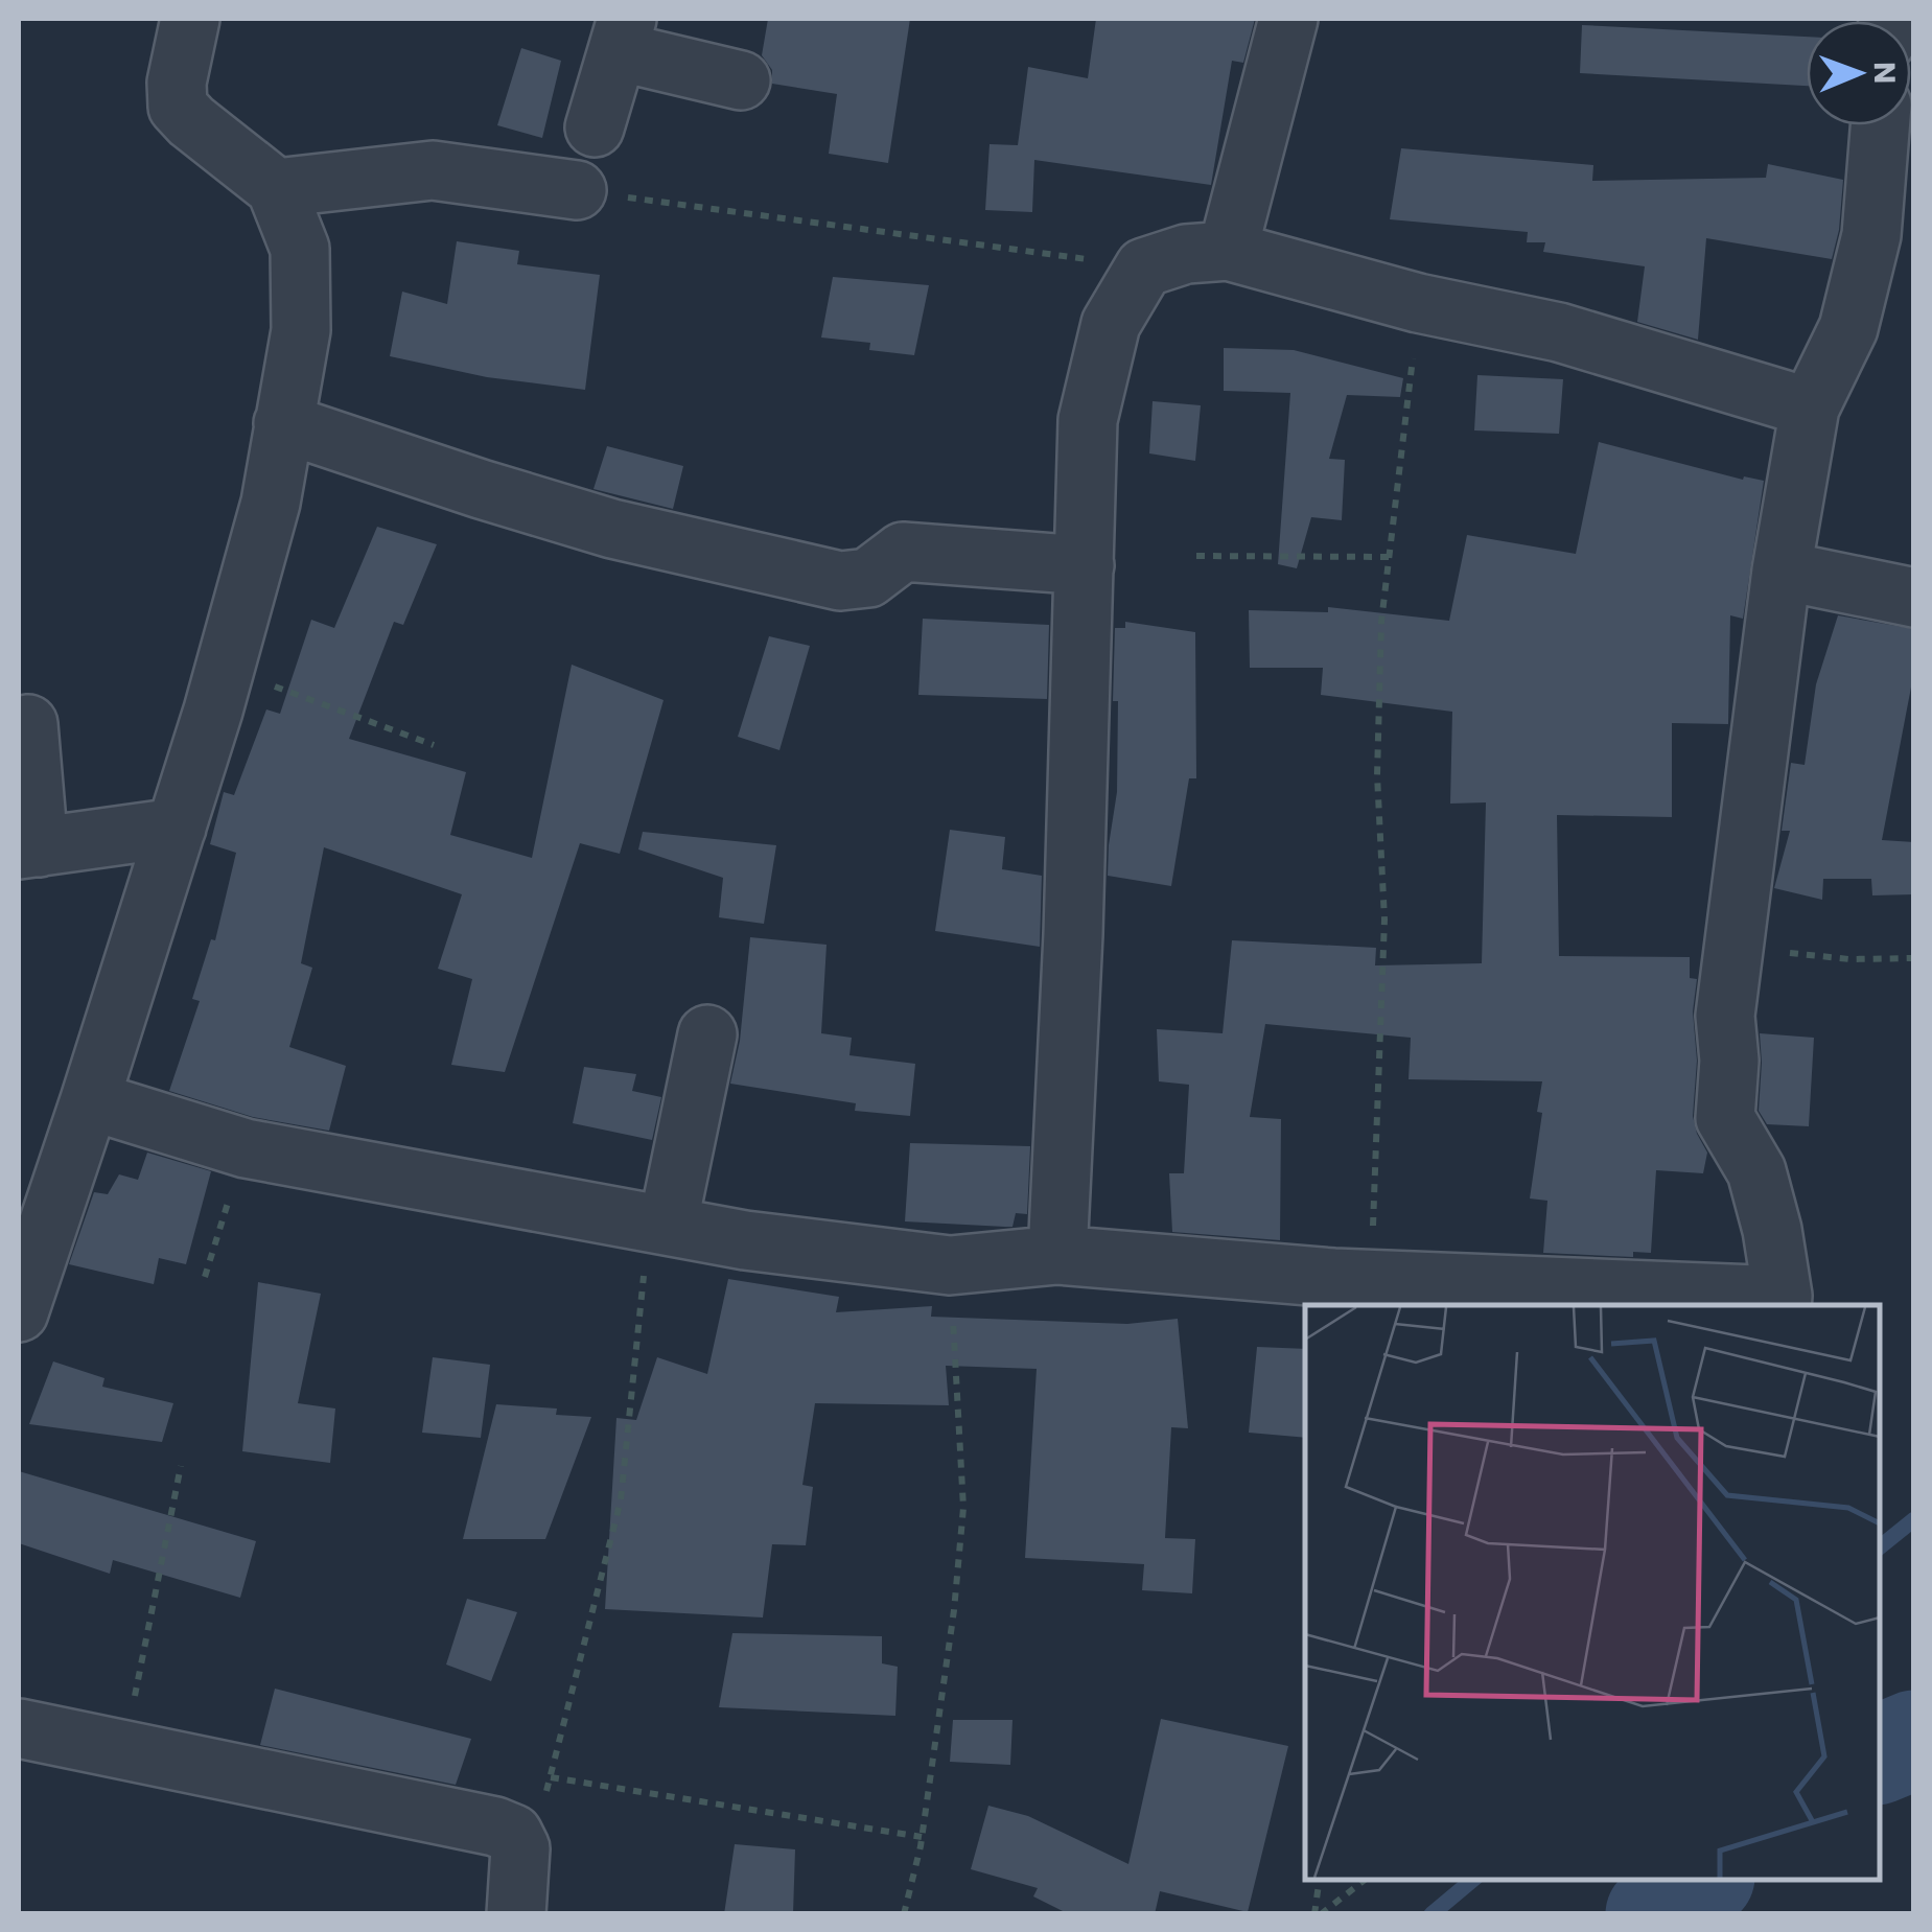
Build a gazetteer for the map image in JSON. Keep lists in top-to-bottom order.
{
  "north": "right"
}
